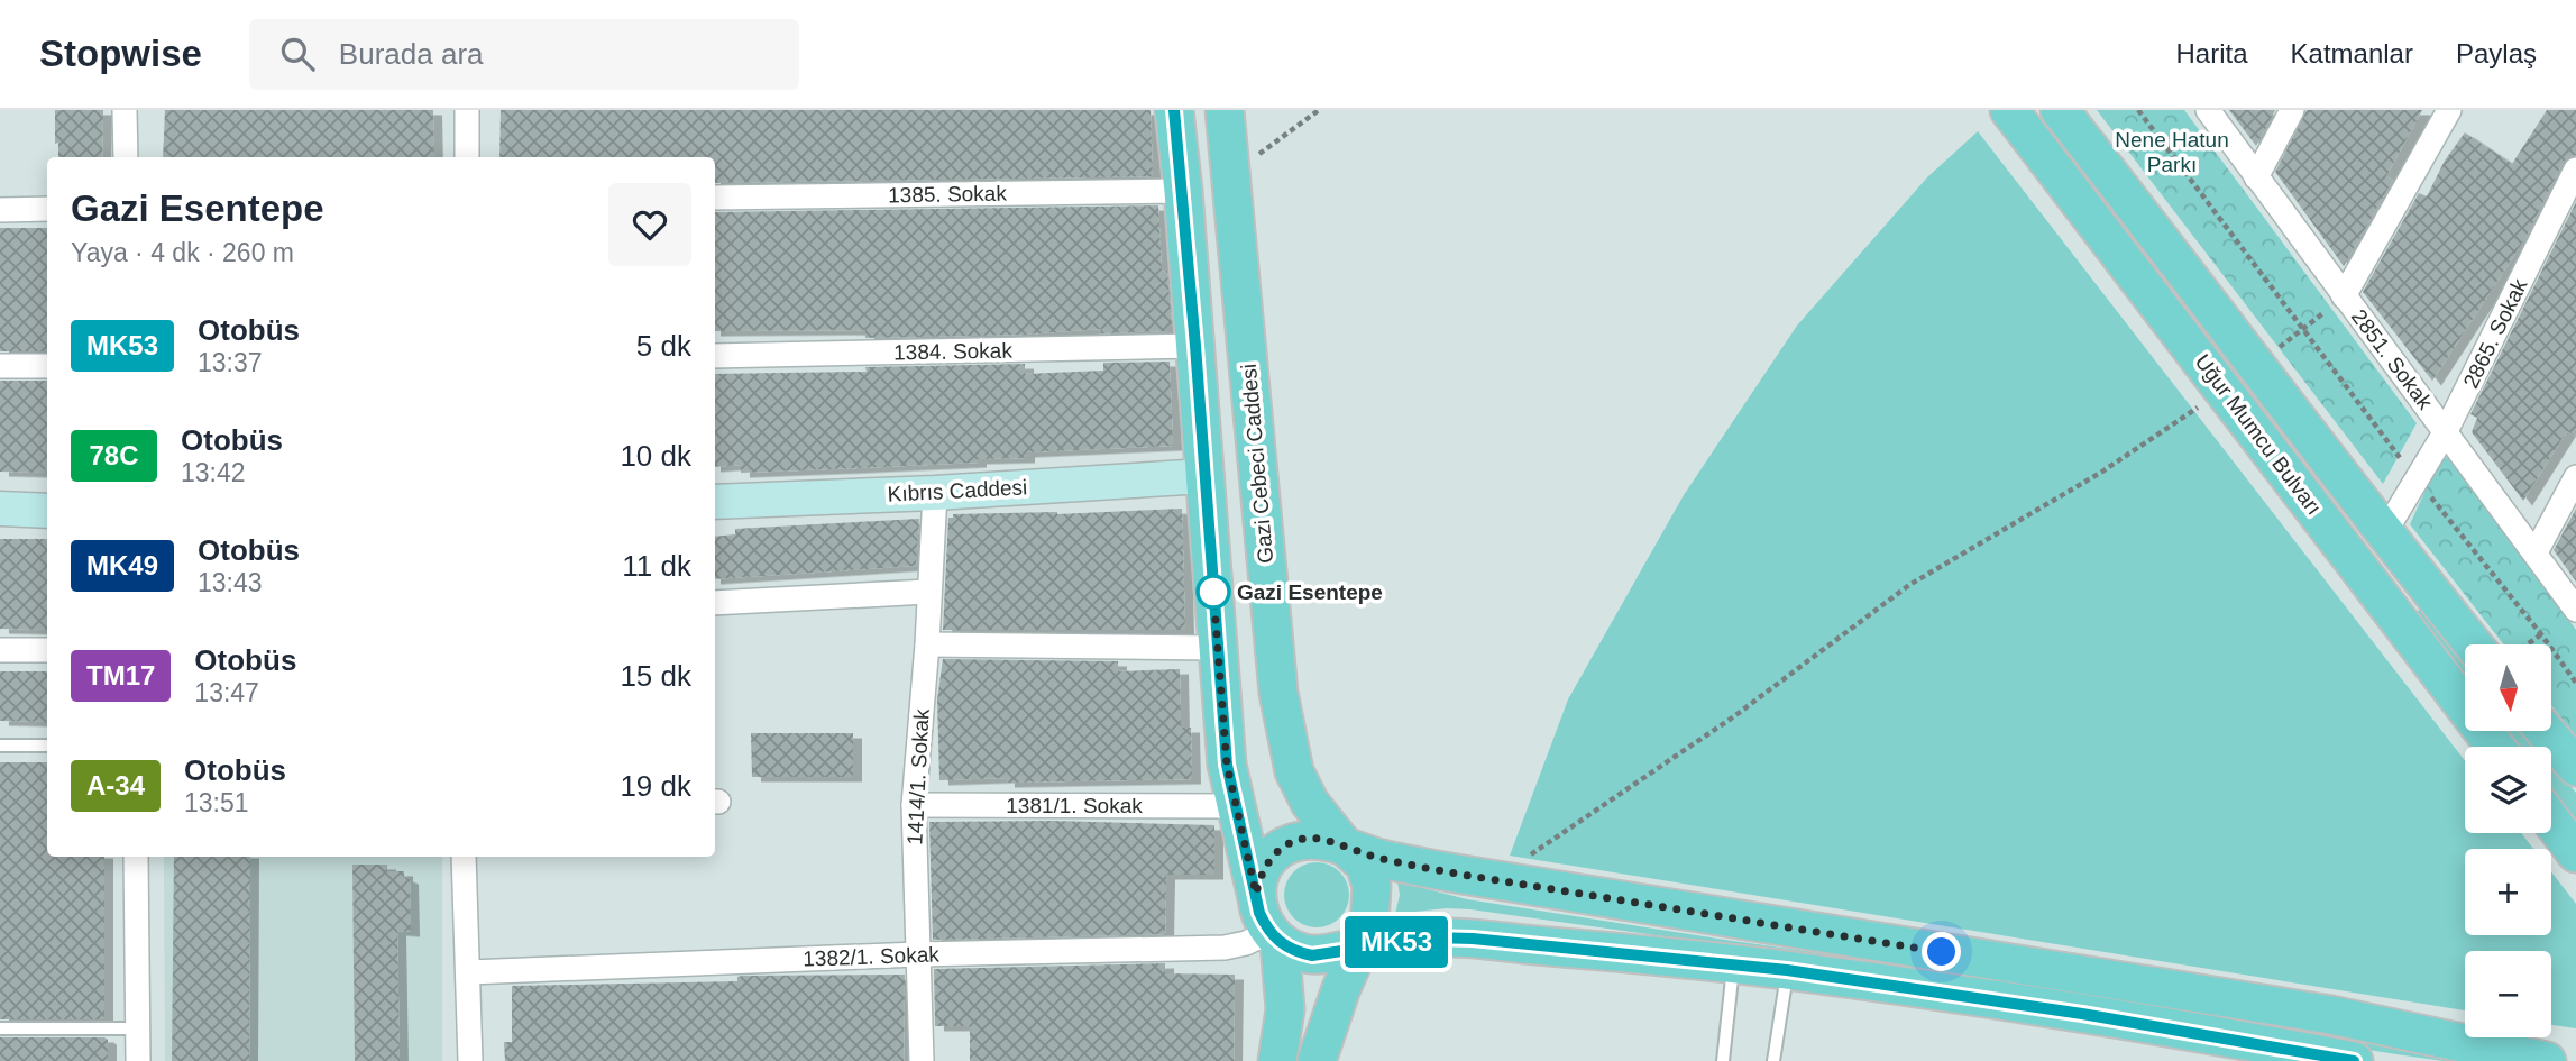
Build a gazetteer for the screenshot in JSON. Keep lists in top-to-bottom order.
{
  "streets": {
    "main road": ["Uğur Mumcu Bulvarı", "Gazi Cebeci Caddesi", "Kıbrıs Caddesi"],
    "street": [
      "1385. Sokak",
      "2865. Sokak",
      "1384. Sokak",
      "2851. Sokak",
      "1414/1. Sokak",
      "1381/1. Sokak",
      "1382/1. Sokak"
    ]
  },
  "crossings": [
    ["2865. Sokak", "2851. Sokak"],
    ["2865. Sokak", "Uğur Mumcu Bulvarı"],
    ["Gazi Cebeci Caddesi", "1382/1. Sokak"],
    ["Kıbrıs Caddesi", "1414/1. Sokak"],
    ["1414/1. Sokak", "1381/1. Sokak"],
    ["1414/1. Sokak", "1382/1. Sokak"]
  ],
  "parks": ["Nene Hatun Parkı"],
  "places": ["Gazi Esentepe"],
  "lines": ["bus line MK53"],
  "north": "bottom",
  "page": {
    "header": "Stopwise",
    "search": "Burada ara",
    "nav": ["Harita", "Katmanlar", "Paylaş"],
    "on_map": "MK53",
    "heading": ["Gazi Esentepe", "Yaya · 4 dk · 260 m"],
    "list": [
      {
        "mark": "MK53",
        "name": "Otobüs",
        "note": "13:37",
        "value": "5 dk"
      },
      {
        "mark": "78C",
        "name": "Otobüs",
        "note": "13:42",
        "value": "10 dk"
      },
      {
        "mark": "MK49",
        "name": "Otobüs",
        "note": "13:43",
        "value": "11 dk"
      },
      {
        "mark": "TM17",
        "name": "Otobüs",
        "note": "13:47",
        "value": "15 dk"
      },
      {
        "mark": "A-34",
        "name": "Otobüs",
        "note": "13:51",
        "value": "19 dk"
      }
    ],
    "map_buttons": ["+", "−"]
  }
}
